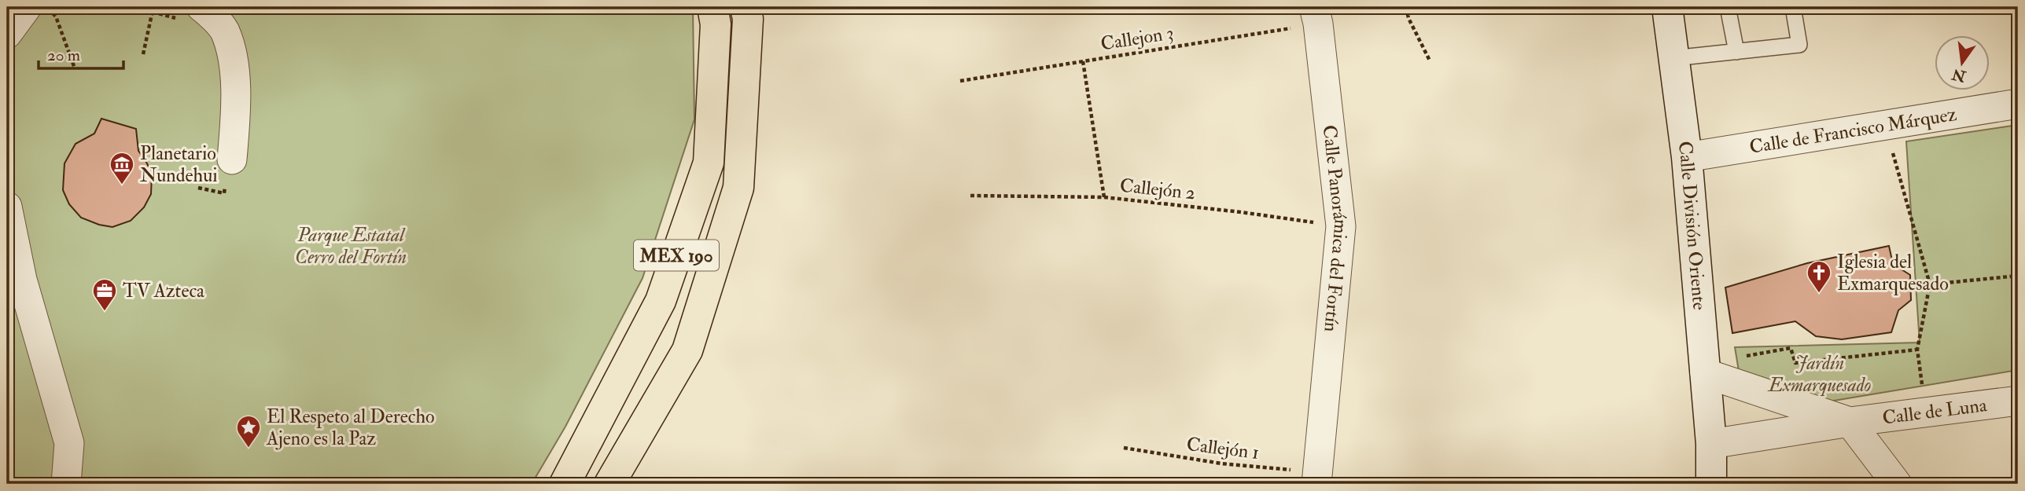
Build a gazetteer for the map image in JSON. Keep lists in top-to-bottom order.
{
  "streets": {
    "main road": ["Calle División Oriente", "MEX 190"],
    "street": ["Calle de Francisco Márquez", "Calle Panorámica del Fortín", "Calle de Luna"],
    "path": ["Callejon 3", "Callejón 2", "Callejón 1"]
  },
  "crossings": [
    ["Callejon 3", "Calle Panorámica del Fortín"],
    ["Calle de Francisco Márquez", "Calle División Oriente"],
    ["Callejón 2", "Calle Panorámica del Fortín"],
    ["Calle División Oriente", "Calle de Luna"],
    ["Calle Panorámica del Fortín", "Callejón 1"]
  ],
  "parks": ["Parque Estatal Cerro del Fortín", "Jardín Exmarquesado"],
  "places": {
    "museum": ["Planetario Nundehui"],
    "church": ["Iglesia del Exmarquesado"],
    "office": ["TV Azteca"],
    "place": ["El Respeto al Derecho Ajeno es la Paz"]
  },
  "scale_bar": "20 m",
  "north": "bottom"
}
